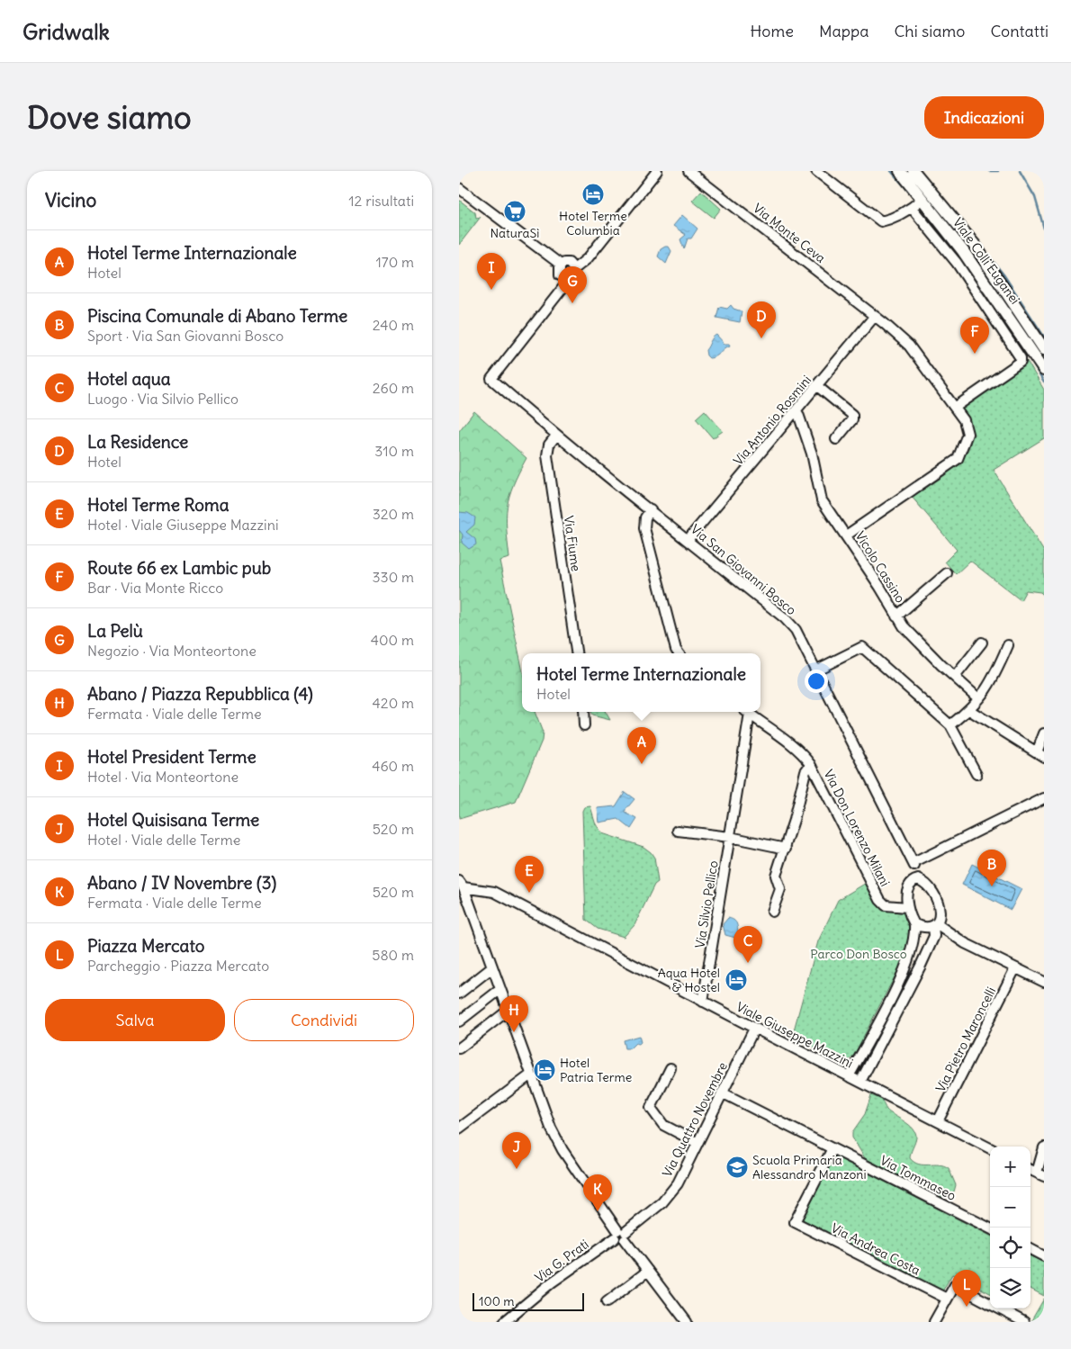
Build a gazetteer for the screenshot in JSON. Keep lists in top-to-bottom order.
{
  "streets": {
    "main road": ["Viale Colli Euganei"],
    "street": [
      "Via Monte Ceva",
      "Via Antonio Rosmini",
      "Via Fiume",
      "Vicolo Cassino",
      "Via San Giovanni Bosco",
      "Via Don Lorenzo Milani",
      "Via Silvio Pellico",
      "Viale Giuseppe Mazzini",
      "Via Pietro Maroncelli",
      "Via Quattro Novembre",
      "Via Tommaseo",
      "Via Andrea Costa",
      "Via G. Prati"
    ]
  },
  "crossings": [
    ["Via Monte Ceva", "Via Antonio Rosmini"],
    ["Via Monte Ceva", "Vicolo Cassino"],
    ["Via Antonio Rosmini", "Vicolo Cassino"],
    ["Via Antonio Rosmini", "Via San Giovanni Bosco"],
    ["Via Fiume", "Via San Giovanni Bosco"],
    ["Via San Giovanni Bosco", "Via Don Lorenzo Milani"],
    ["Via San Giovanni Bosco", "Viale Giuseppe Mazzini"],
    ["Via Silvio Pellico", "Viale Giuseppe Mazzini"],
    ["Viale Giuseppe Mazzini", "Via Pietro Maroncelli"],
    ["Viale Giuseppe Mazzini", "Via Quattro Novembre"],
    ["Via Quattro Novembre", "Via Tommaseo"],
    ["Via Quattro Novembre", "Via G. Prati"],
    ["Via Tommaseo", "Via Andrea Costa"]
  ],
  "parks": ["Parco Don Bosco"],
  "places": {
    "hotel": ["Hotel Terme Columbia", "Aqua Hotel & Hostel", "Hotel Patria Terme"],
    "supermarket": ["NaturaSì"],
    "school or university": ["Scuola Primaria Alessandro Manzoni"]
  },
  "scale_bar": "100 m",
  "page": {
    "header": "Gridwalk",
    "nav": [
      "Home",
      "Mappa",
      "Chi siamo",
      "Contatti"
    ],
    "buttons": [
      "Indicazioni",
      ["Salva", "Condividi"]
    ],
    "title": "Dove siamo",
    "heading": ["Vicino", "12 risultati"],
    "list": [
      {
        "mark": "A",
        "name": "Hotel Terme Internazionale",
        "note": "Hotel",
        "value": "170 m"
      },
      {
        "mark": "B",
        "name": "Piscina Comunale di Abano Terme",
        "note": "Sport · Via San Giovanni Bosco",
        "value": "240 m"
      },
      {
        "mark": "C",
        "name": "Hotel aqua",
        "note": "Luogo · Via Silvio Pellico",
        "value": "260 m"
      },
      {
        "mark": "D",
        "name": "La Residence",
        "note": "Hotel",
        "value": "310 m"
      },
      {
        "mark": "E",
        "name": "Hotel Terme Roma",
        "note": "Hotel · Viale Giuseppe Mazzini",
        "value": "320 m"
      },
      {
        "mark": "F",
        "name": "Route 66 ex Lambic pub",
        "note": "Bar · Via Monte Ricco",
        "value": "330 m"
      },
      {
        "mark": "G",
        "name": "La Pelù",
        "note": "Negozio · Via Monteortone",
        "value": "400 m"
      },
      {
        "mark": "H",
        "name": "Abano / Piazza Repubblica (4)",
        "note": "Fermata · Viale delle Terme",
        "value": "420 m"
      },
      {
        "mark": "I",
        "name": "Hotel President Terme",
        "note": "Hotel · Via Monteortone",
        "value": "460 m"
      },
      {
        "mark": "J",
        "name": "Hotel Quisisana Terme",
        "note": "Hotel · Viale delle Terme",
        "value": "520 m"
      },
      {
        "mark": "K",
        "name": "Abano / IV Novembre (3)",
        "note": "Fermata · Viale delle Terme",
        "value": "520 m"
      },
      {
        "mark": "L",
        "name": "Piazza Mercato",
        "note": "Parcheggio · Piazza Mercato",
        "value": "580 m"
      }
    ],
    "pins": [
      "I",
      "G",
      "D",
      "F",
      "A",
      "B",
      "E",
      "C",
      "H",
      "J",
      "K",
      "L"
    ],
    "popup": ["Hotel Terme Internazionale", "Hotel"],
    "map_buttons": ["+", "−"],
    "scale": "100 m"
  }
}
